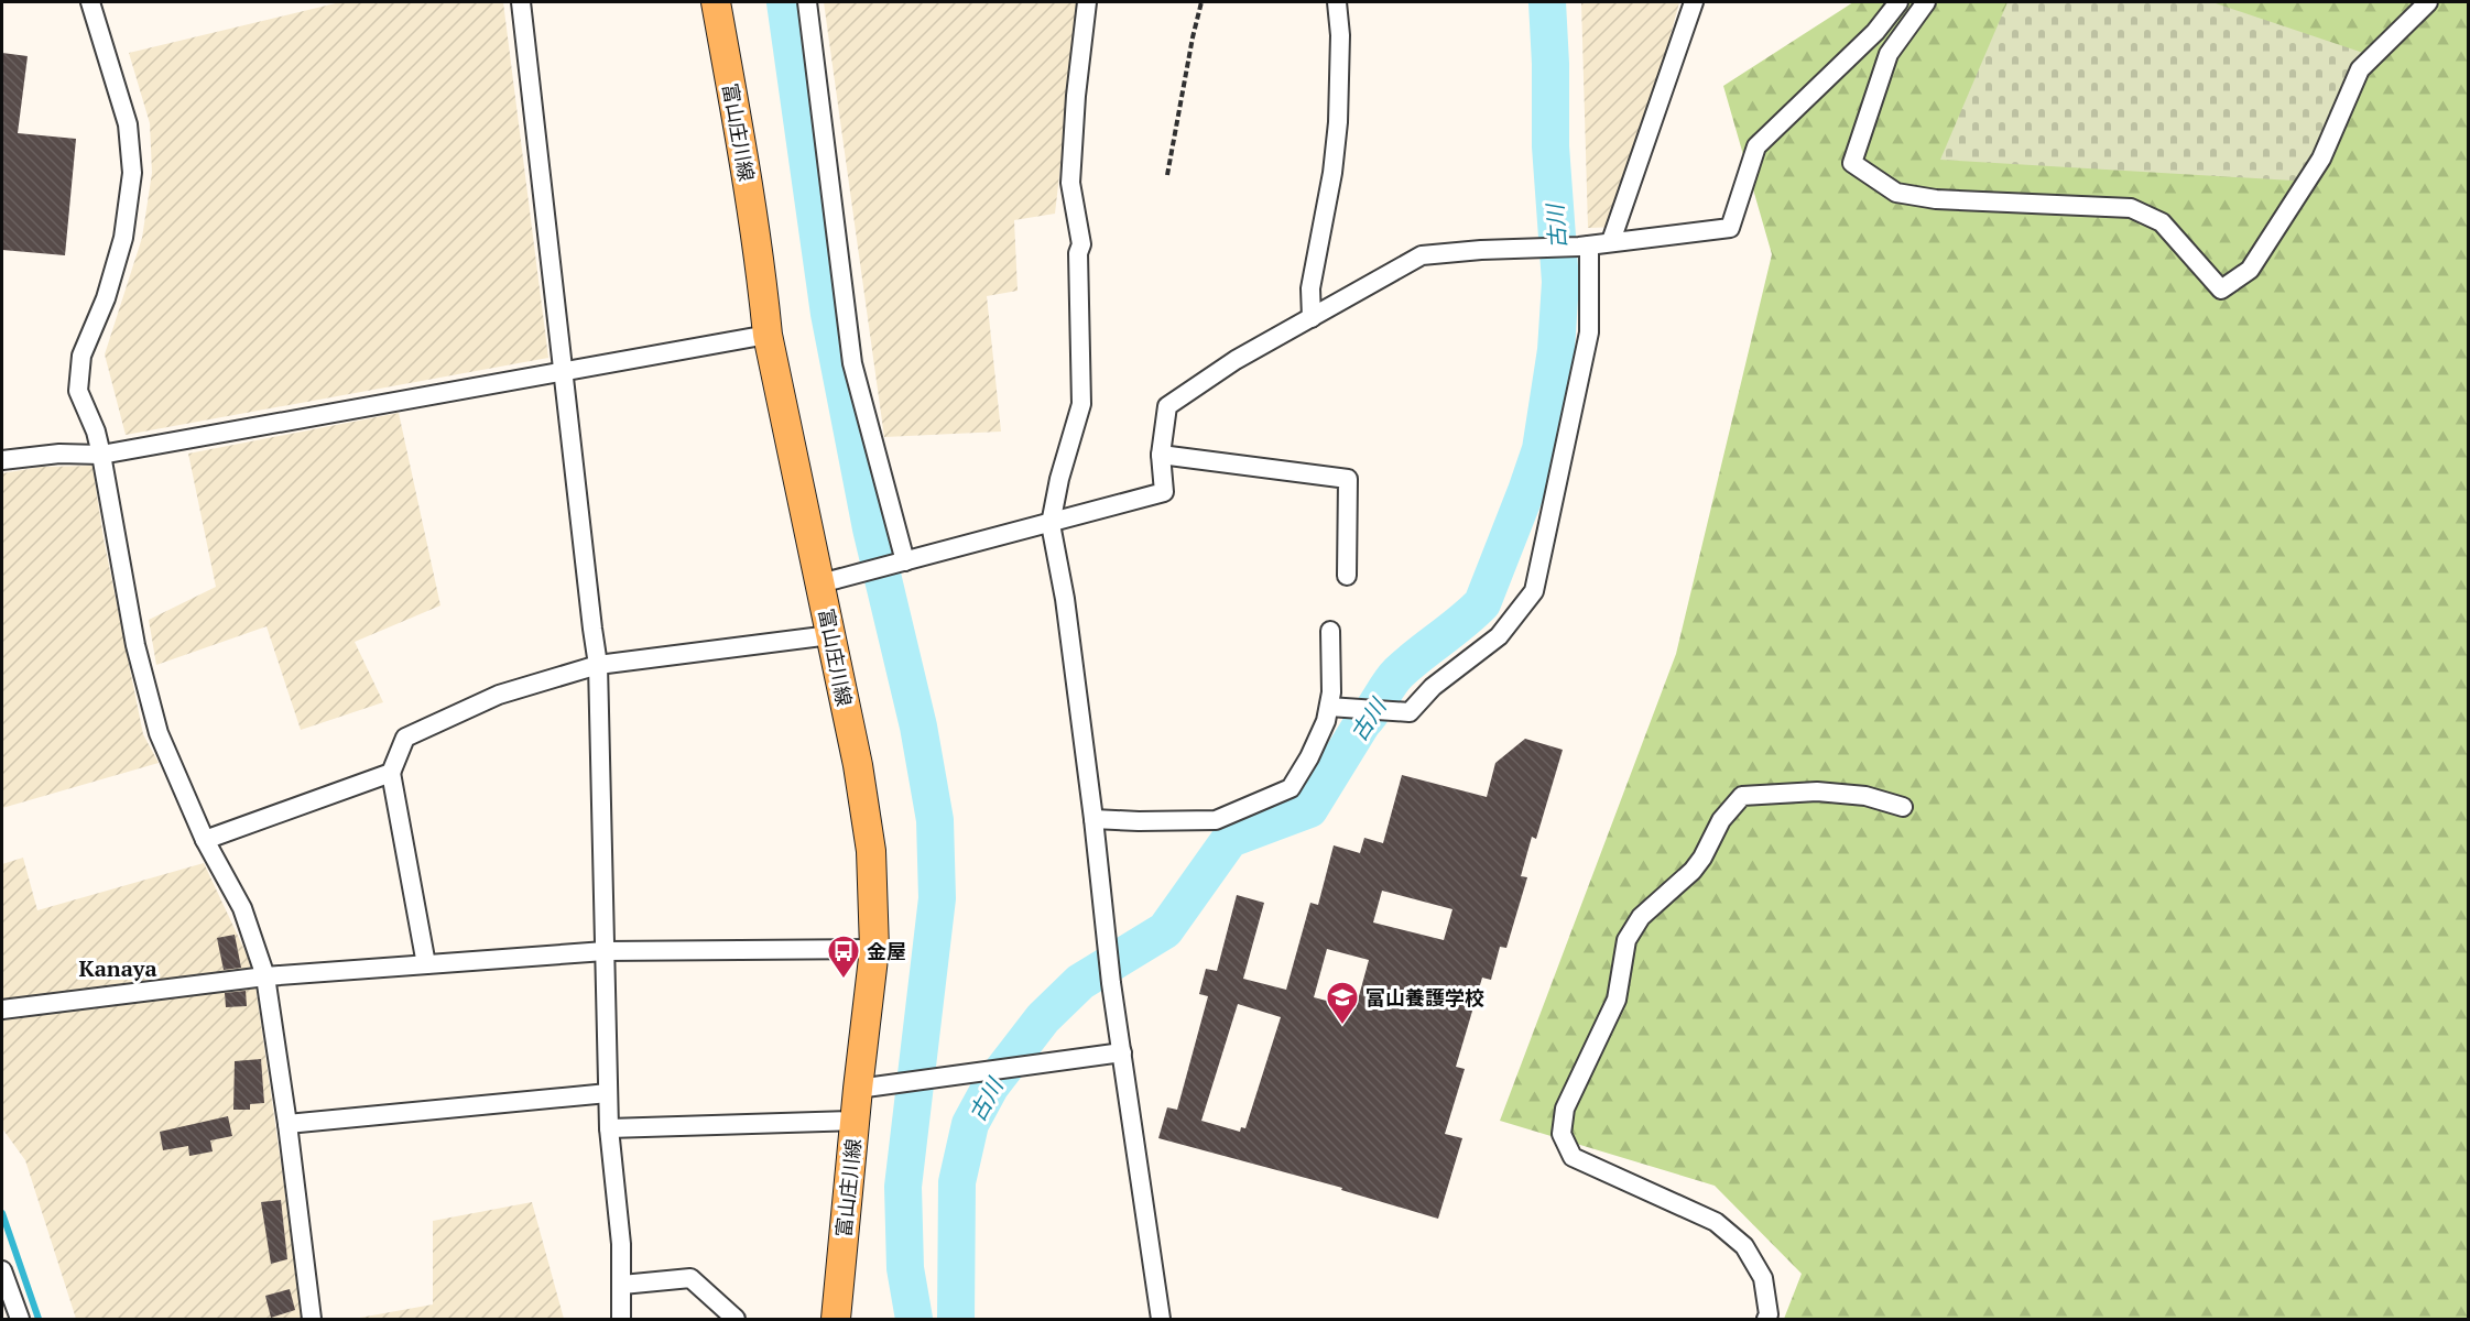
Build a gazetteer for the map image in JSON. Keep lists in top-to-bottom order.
{
  "streets": {
    "main road": ["富山庄川線"]
  },
  "districts": ["Kanaya"],
  "water": ["古川"],
  "places": {
    "bus stop": ["金屋"],
    "school or university": ["富山養護学校"]
  }
}
